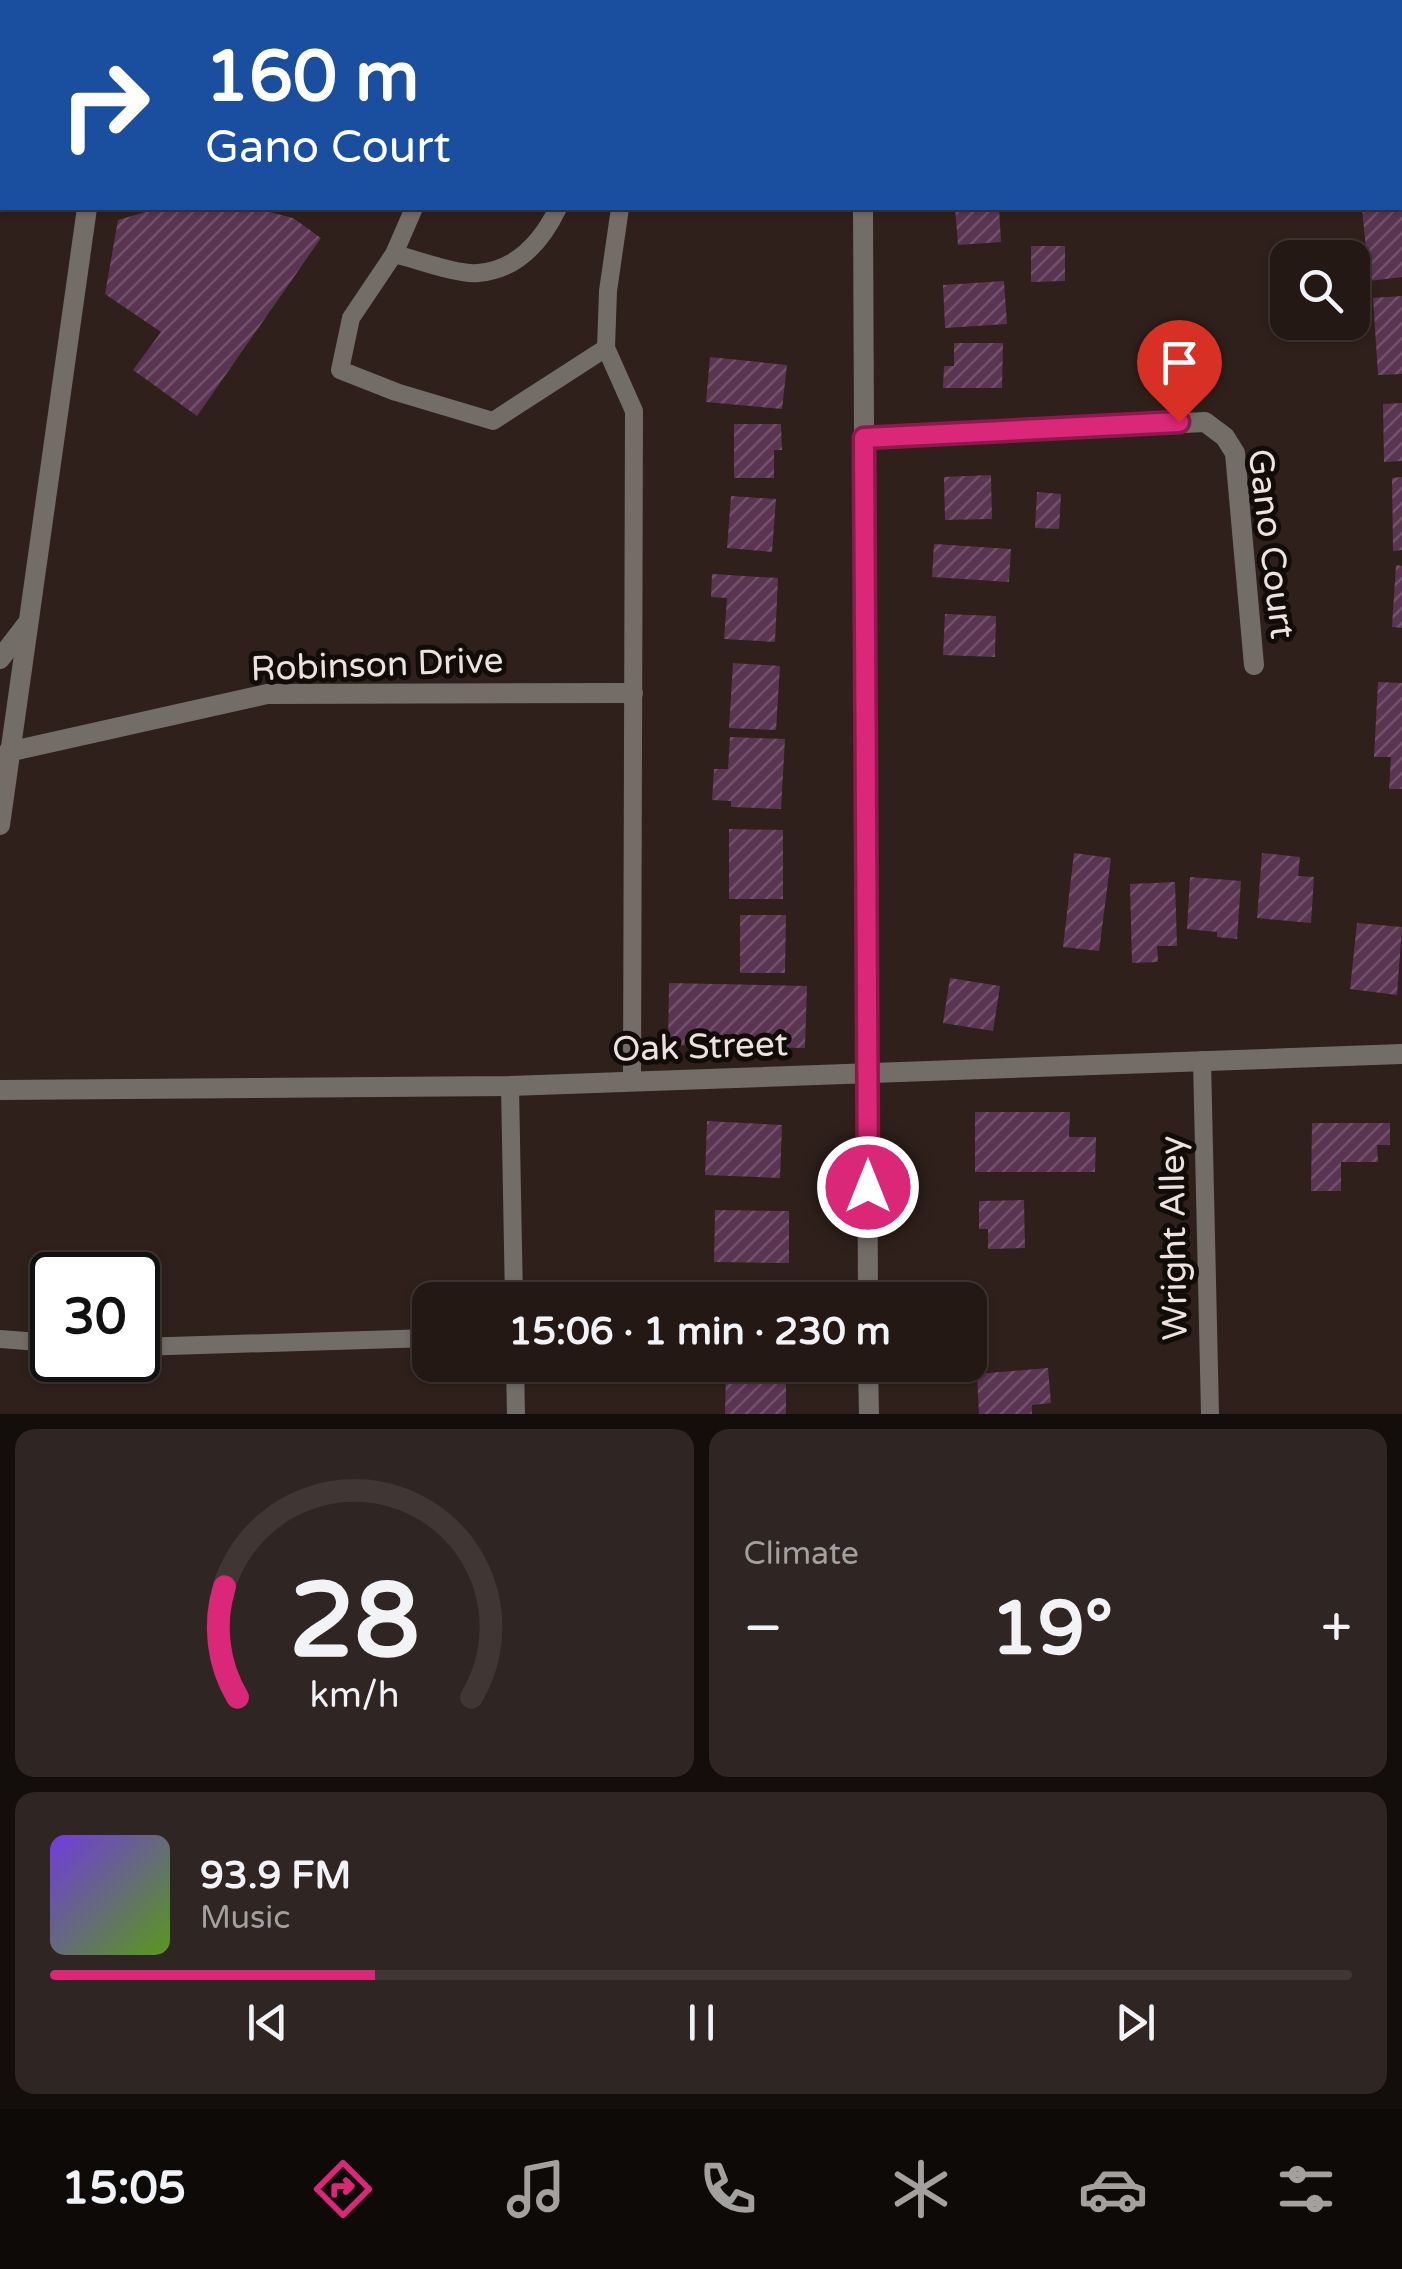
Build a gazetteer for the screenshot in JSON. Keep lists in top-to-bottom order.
{
  "streets": {
    "street": ["Gano Court", "Robinson Drive", "Oak Street"],
    "lane": ["Wright Alley"]
  },
  "crossings": [
    ["Oak Street", "Wright Alley"]
  ],
  "page": {
    "turn": ["160 m", "Gano Court"],
    "limit": "30",
    "trip": "15:06 · 1 min · 230 m",
    "tile": "Climate",
    "heat": ["−", "19°", "+"],
    "song": ["93.9 FM", "Music"],
    "tabs": "15:05",
    "gauge": ["28", "km/h"]
  }
}
